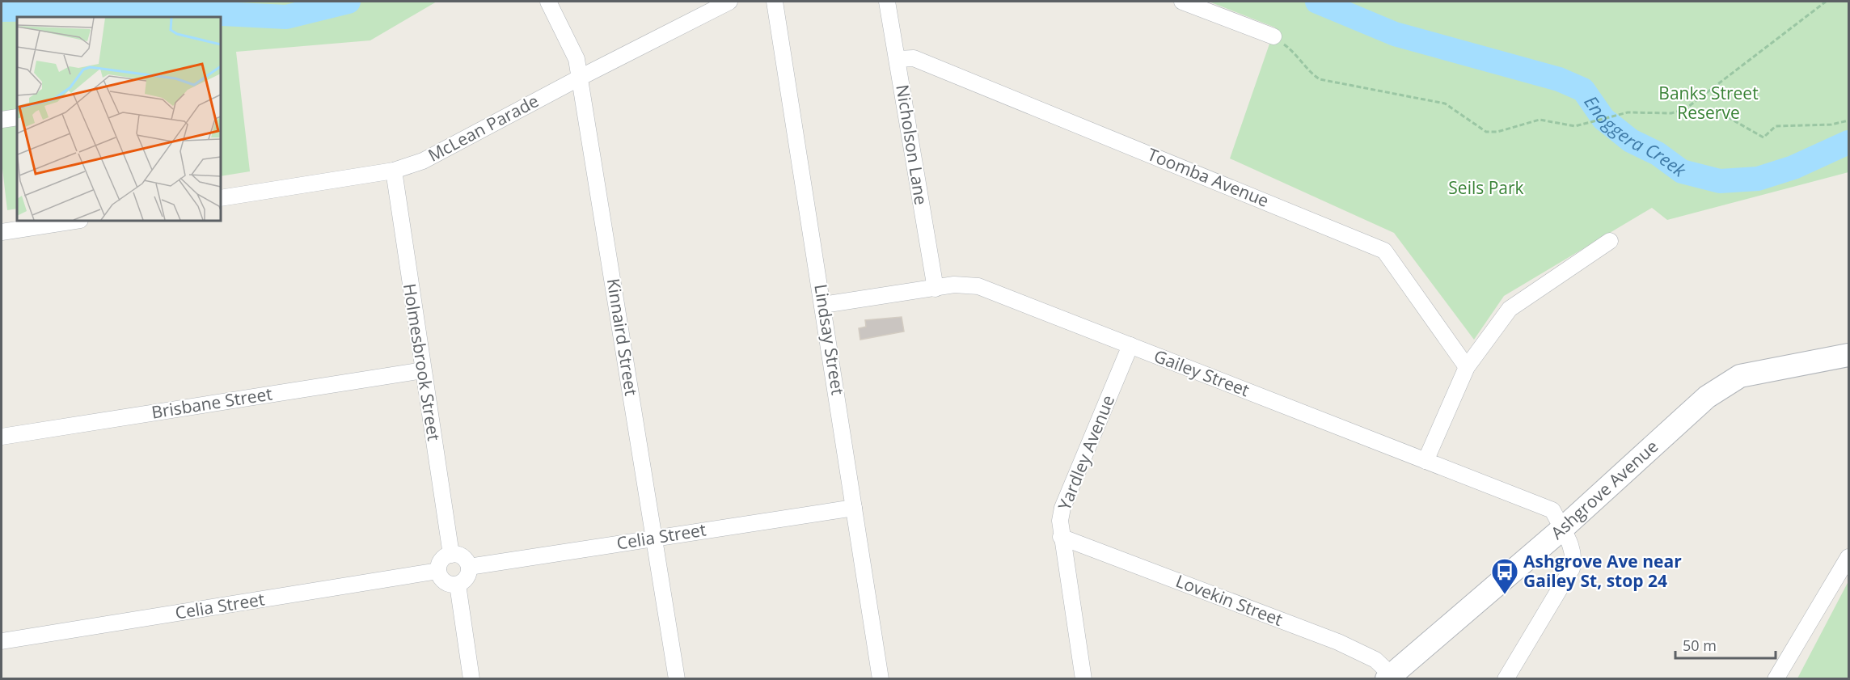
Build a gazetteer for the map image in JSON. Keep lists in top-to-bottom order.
{
  "streets": {
    "main road": ["Ashgrove Avenue"],
    "street": [
      "McLean Parade",
      "Nicholson Lane",
      "Toomba Avenue",
      "Kinnaird Street",
      "Lindsay Street",
      "Holmesbrook Street",
      "Gailey Street",
      "Brisbane Street",
      "Yardley Avenue",
      "Celia Street",
      "Lovekin Street"
    ]
  },
  "crossings": [
    ["McLean Parade", "Kinnaird Street"],
    ["McLean Parade", "Holmesbrook Street"],
    ["Nicholson Lane", "Toomba Avenue"],
    ["Nicholson Lane", "Gailey Street"],
    ["Kinnaird Street", "Celia Street"],
    ["Lindsay Street", "Gailey Street"],
    ["Lindsay Street", "Celia Street"],
    ["Holmesbrook Street", "Brisbane Street"],
    ["Holmesbrook Street", "Celia Street"],
    ["Gailey Street", "Yardley Avenue"],
    ["Gailey Street", "Ashgrove Avenue"],
    ["Yardley Avenue", "Lovekin Street"],
    ["Ashgrove Avenue", "Lovekin Street"]
  ],
  "water": ["Enoggera Creek"],
  "parks": ["Banks Street Reserve", "Seils Park"],
  "places": {
    "bus stop": ["Ashgrove Ave near Gailey St, stop 24"]
  },
  "scale_bar": "50 m"
}
